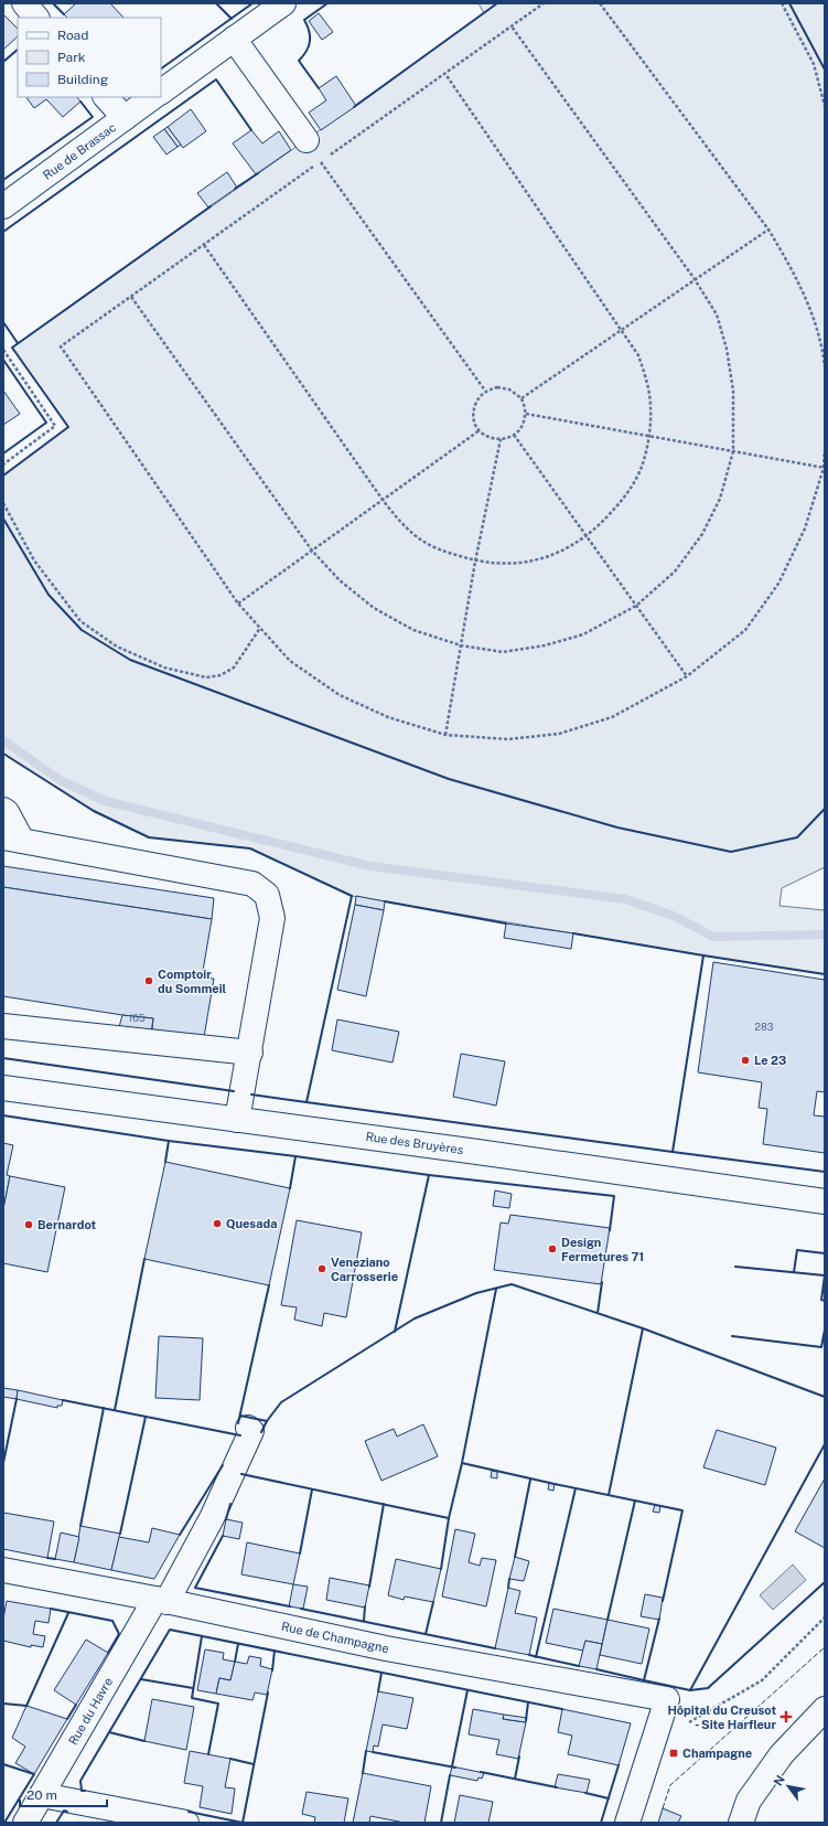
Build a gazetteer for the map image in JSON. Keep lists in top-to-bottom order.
{
  "streets": {
    "street": [
      "Rue de Brassac",
      "Rue des Bruyères",
      "Rue de Champagne",
      "Rue du Havre"
    ]
  },
  "crossings": [
    ["Rue de Champagne", "Rue du Havre"]
  ],
  "places": {
    "other": [
      "Comptoir du Sommeil",
      "Le 23",
      "Quesada",
      "Bernardot",
      "Design Fermetures 71",
      "Veneziano Carrosserie"
    ],
    "health": ["Hôpital du Creusot - Site Harfleur"],
    "transit": ["Champagne"]
  },
  "house_numbers": ["165", "283"],
  "legend": ["Road", "Park", "Building"],
  "scale_bar": "20 m",
  "north": "top left"
}
